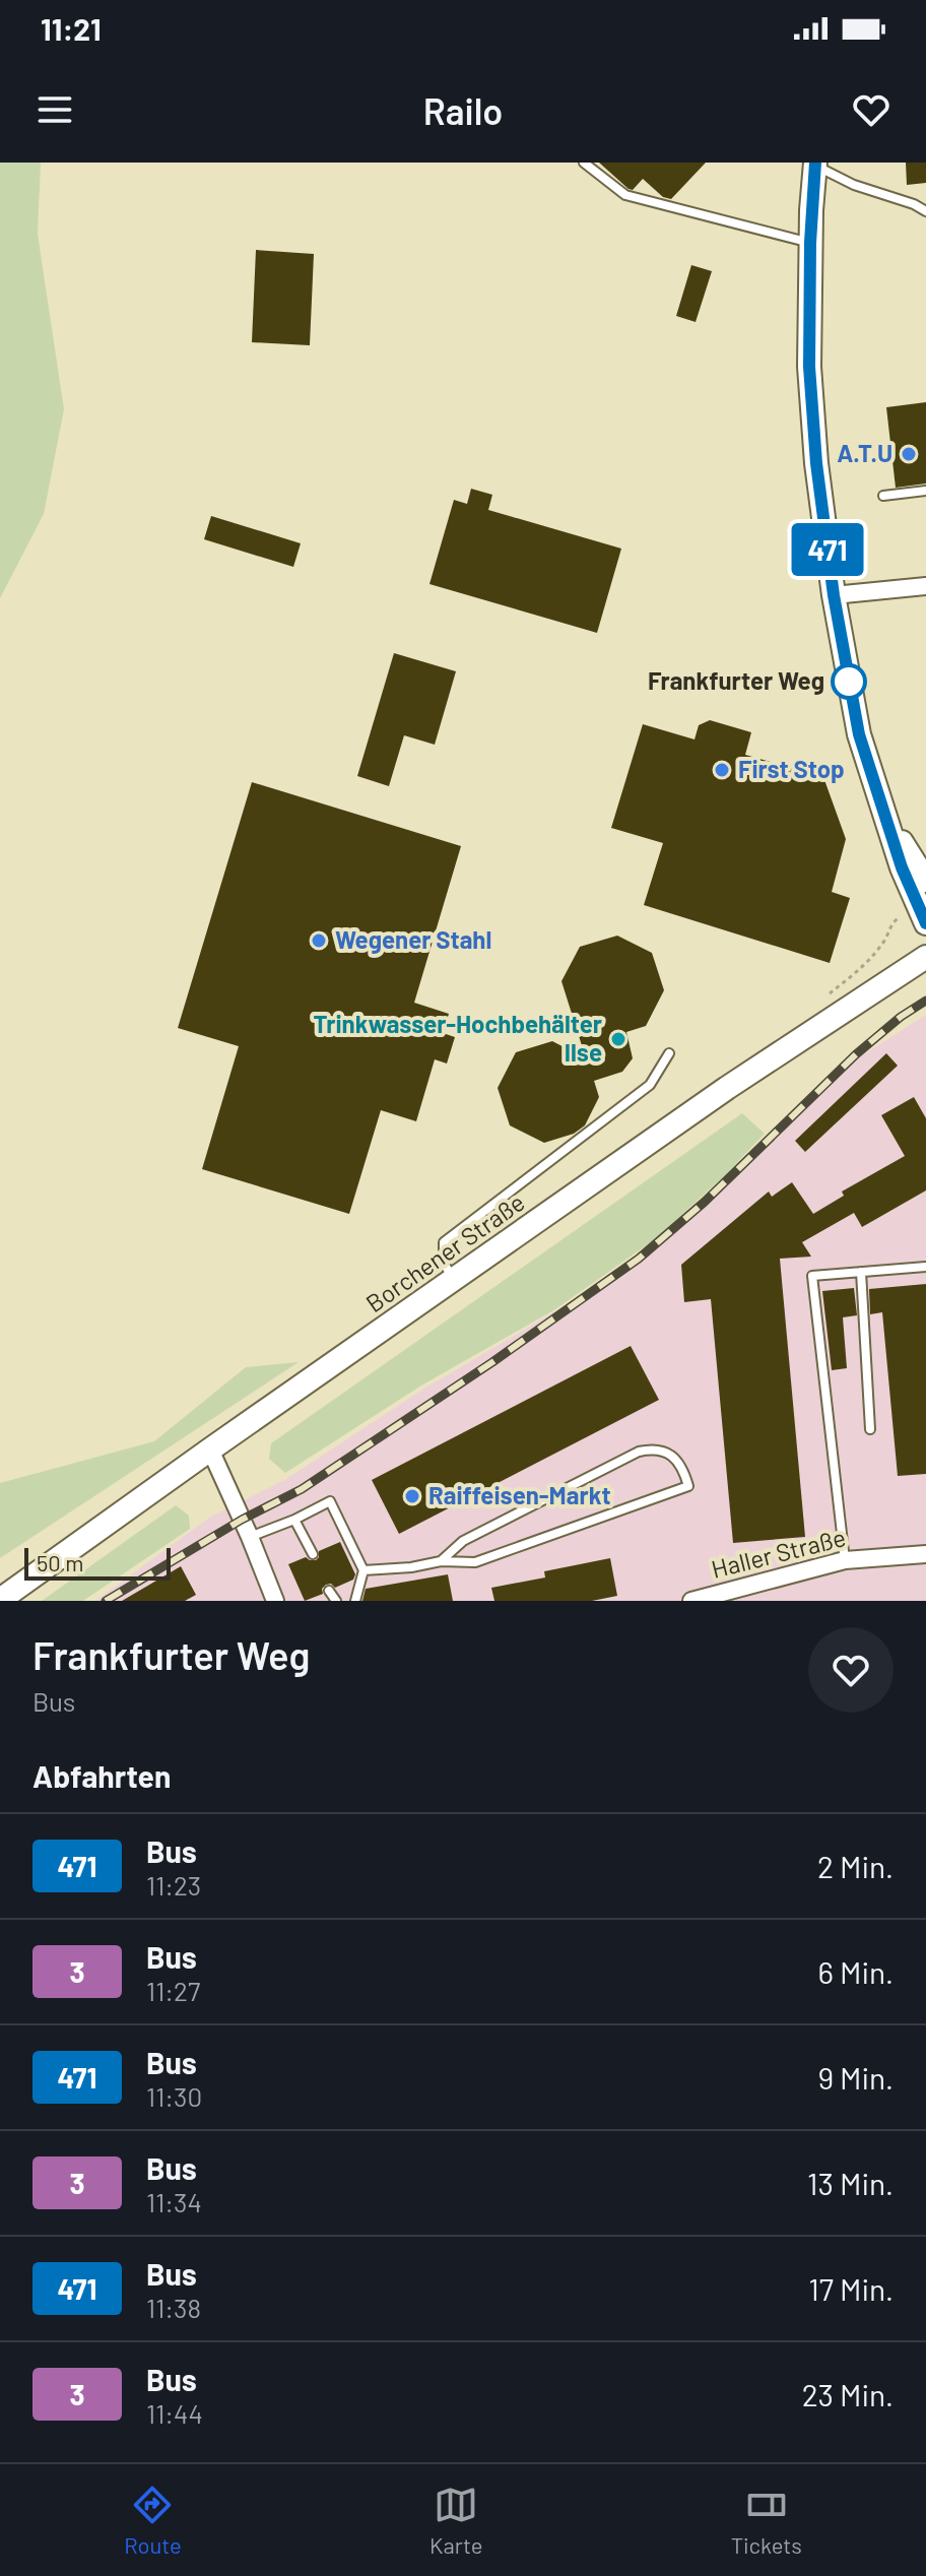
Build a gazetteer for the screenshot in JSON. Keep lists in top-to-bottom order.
{
  "streets": {
    "main road": ["Borchener Straße"],
    "street": ["Haller Straße"]
  },
  "places": [
    "A.T.U",
    "Frankfurter Weg",
    "First Stop",
    "Wegener Stahl",
    "Trinkwasser-Hochbehälter Ilse",
    "Raiffeisen-Markt"
  ],
  "lines": ["bus line 471"],
  "scale_bar": "50 m",
  "page": {
    "status": "11:21",
    "header": "Railo",
    "on_map": "471",
    "scale": "50 m",
    "heading": [
      ["Frankfurter Weg", "Bus"],
      "Abfahrten"
    ],
    "list": [
      {
        "mark": "471",
        "name": "Bus",
        "note": "11:23",
        "value": "2 Min."
      },
      {
        "mark": "3",
        "name": "Bus",
        "note": "11:27",
        "value": "6 Min."
      },
      {
        "mark": "471",
        "name": "Bus",
        "note": "11:30",
        "value": "9 Min."
      },
      {
        "mark": "3",
        "name": "Bus",
        "note": "11:34",
        "value": "13 Min."
      },
      {
        "mark": "471",
        "name": "Bus",
        "note": "11:38",
        "value": "17 Min."
      },
      {
        "mark": "3",
        "name": "Bus",
        "note": "11:44",
        "value": "23 Min."
      }
    ],
    "tabs": ["Route", "Karte", "Tickets"]
  }
}
